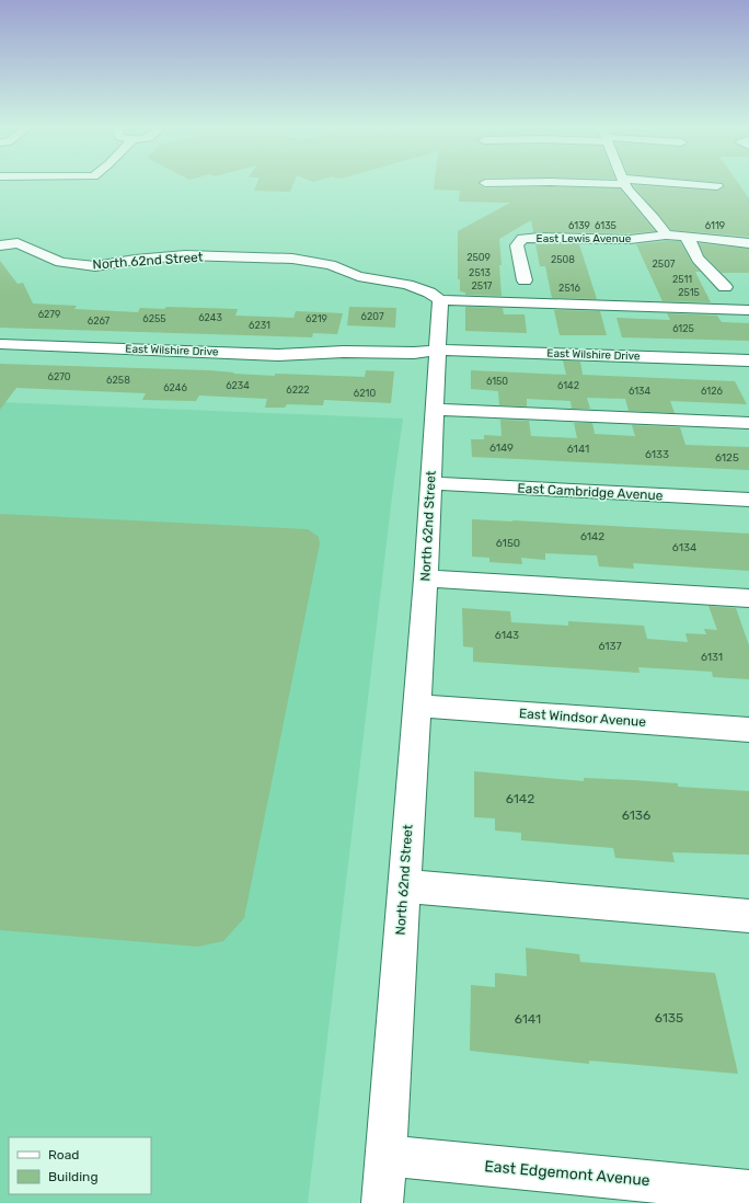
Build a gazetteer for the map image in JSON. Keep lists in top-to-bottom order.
{
  "streets": {
    "street": [
      "East Lewis Avenue",
      "North 62nd Street",
      "East Wilshire Drive",
      "East Cambridge Avenue",
      "East Windsor Avenue",
      "East Edgemont Avenue"
    ]
  },
  "crossings": [
    ["North 62nd Street", "East Wilshire Drive"],
    ["North 62nd Street", "East Cambridge Avenue"],
    ["North 62nd Street", "East Windsor Avenue"],
    ["North 62nd Street", "East Edgemont Avenue"]
  ],
  "house_numbers": [
    "6139",
    "6135",
    "6119",
    "2509",
    "2508",
    "2507",
    "2513",
    "2511",
    "2517",
    "2516",
    "2515",
    "6279",
    "6207",
    "6243",
    "6255",
    "6219",
    "6267",
    "6231",
    "6125",
    "6270",
    "6258",
    "6150",
    "6234",
    "6142",
    "6246",
    "6222",
    "6134",
    "6126",
    "6210",
    "6149",
    "6141",
    "6133",
    "6125",
    "6142",
    "6150",
    "6134",
    "6143",
    "6137",
    "6131",
    "6142",
    "6136",
    "6135",
    "6141"
  ],
  "legend": ["Road", "Building"]
}
